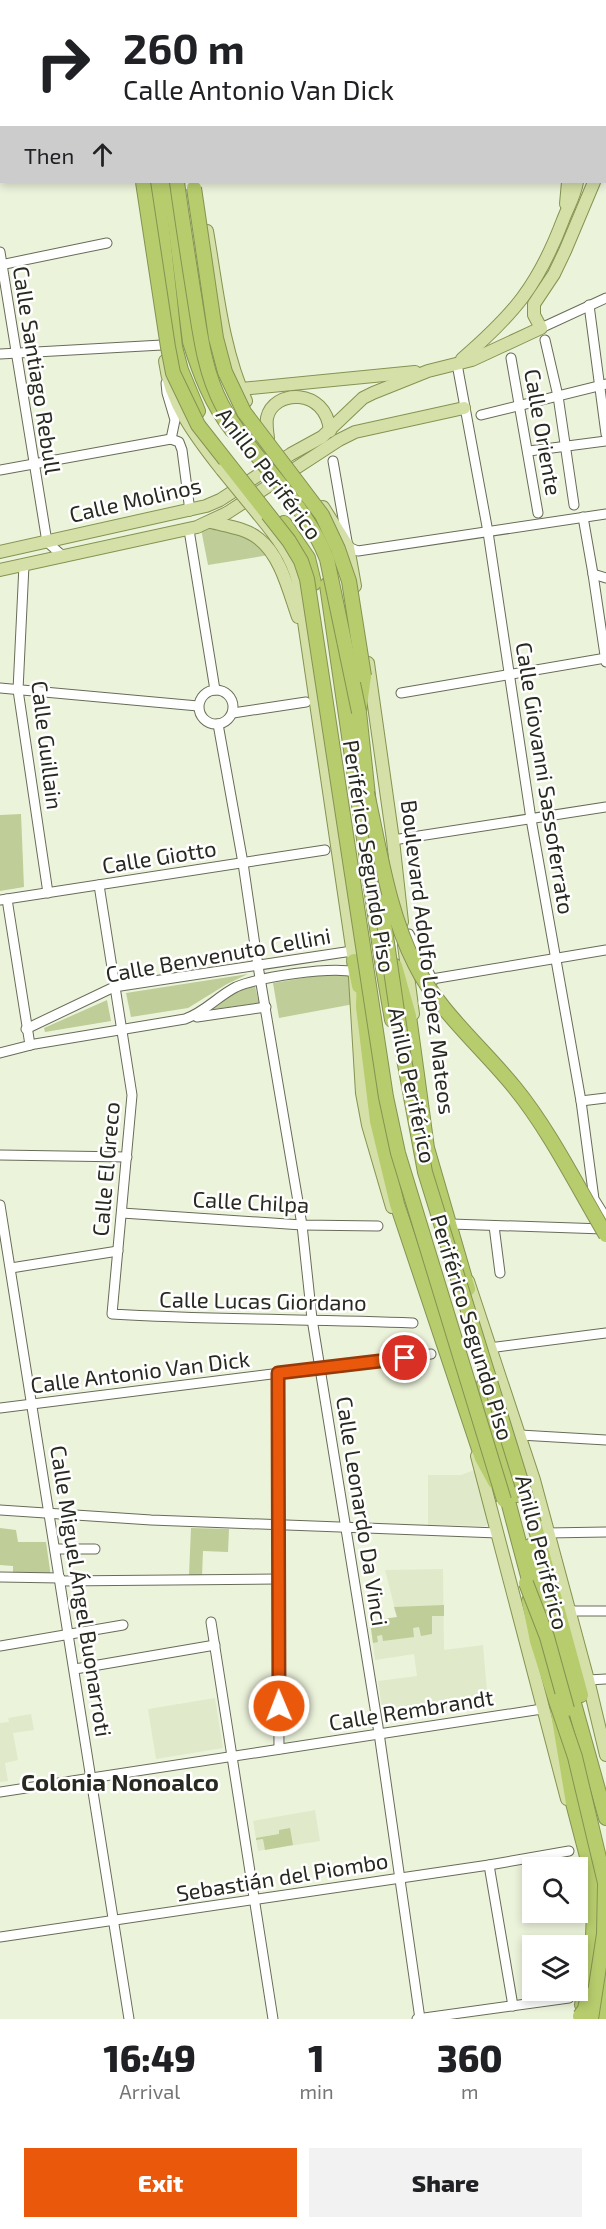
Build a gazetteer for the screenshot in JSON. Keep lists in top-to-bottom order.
{
  "streets": {
    "highway": ["Anillo Periférico", "Periférico Segundo Piso"],
    "main road": ["Calle Molinos", "Boulevard Adolfo López Mateos"],
    "street": [
      "Calle Santiago Rebull",
      "Calle Oriente",
      "Calle Guillain",
      "Calle Giovanni Sassoferrato",
      "Calle Giotto",
      "Calle Benvenuto Cellini",
      "Calle El Greco",
      "Calle Chilpa",
      "Calle Lucas Giordano",
      "Calle Antonio Van Dick",
      "Calle Leonardo Da Vinci",
      "Calle Miguel Ángel Buonarroti",
      "Calle Rembrandt",
      "Sebastián del Piombo"
    ]
  },
  "crossings": [
    ["Calle Santiago Rebull", "Calle Molinos"],
    ["Anillo Periférico", "Calle Benvenuto Cellini"],
    ["Calle Molinos", "Calle Guillain"],
    ["Calle Molinos", "Calle Giovanni Sassoferrato"],
    ["Calle Guillain", "Calle Giotto"],
    ["Calle Giotto", "Calle El Greco"],
    ["Calle Giotto", "Calle Leonardo Da Vinci"],
    ["Calle Benvenuto Cellini", "Calle El Greco"],
    ["Calle Benvenuto Cellini", "Calle Leonardo Da Vinci"],
    ["Calle El Greco", "Calle Chilpa"],
    ["Calle El Greco", "Calle Lucas Giordano"],
    ["Calle Chilpa", "Calle Leonardo Da Vinci"],
    ["Calle Lucas Giordano", "Calle Leonardo Da Vinci"],
    ["Calle Antonio Van Dick", "Calle Leonardo Da Vinci"],
    ["Calle Antonio Van Dick", "Calle Miguel Ángel Buonarroti"],
    ["Calle Leonardo Da Vinci", "Calle Rembrandt"],
    ["Calle Leonardo Da Vinci", "Sebastián del Piombo"],
    ["Calle Miguel Ángel Buonarroti", "Calle Rembrandt"],
    ["Calle Miguel Ángel Buonarroti", "Sebastián del Piombo"]
  ],
  "districts": ["Colonia Nonoalco"],
  "page": {
    "turn": ["260 m", "Calle Antonio Van Dick"],
    "then": "Then",
    "eta": [
      "16:49",
      "Arrival",
      "1",
      "min",
      "360",
      "m"
    ],
    "buttons": ["Exit", "Share"]
  }
}
